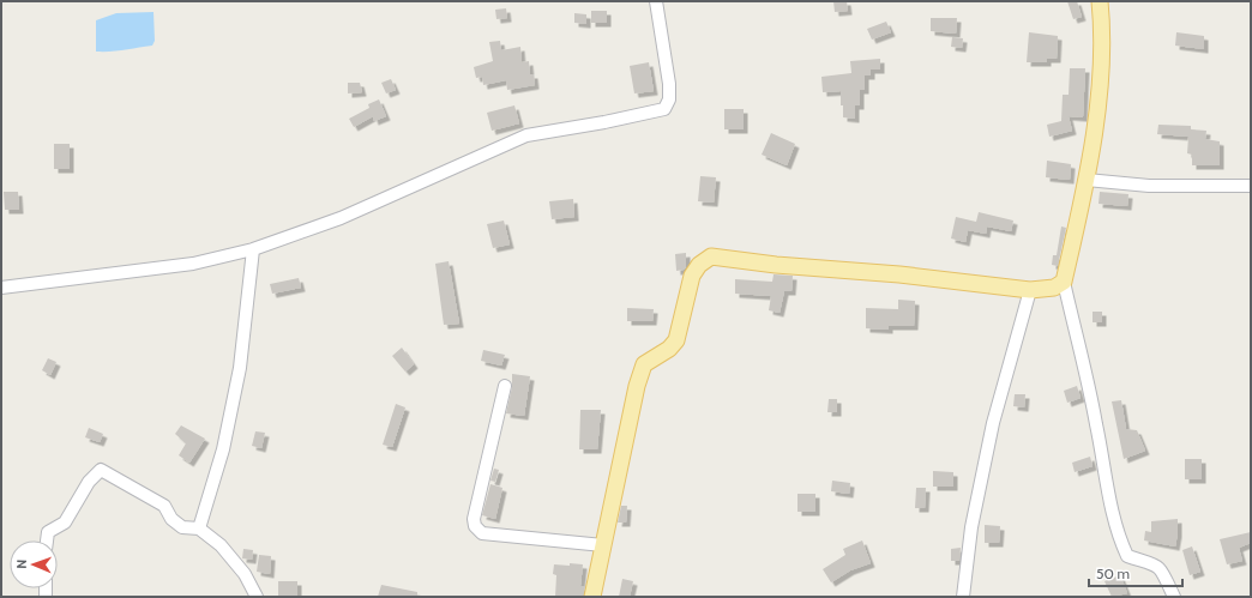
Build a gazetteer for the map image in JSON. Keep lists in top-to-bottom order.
{
  "scale_bar": "50 m",
  "north": "left"
}
